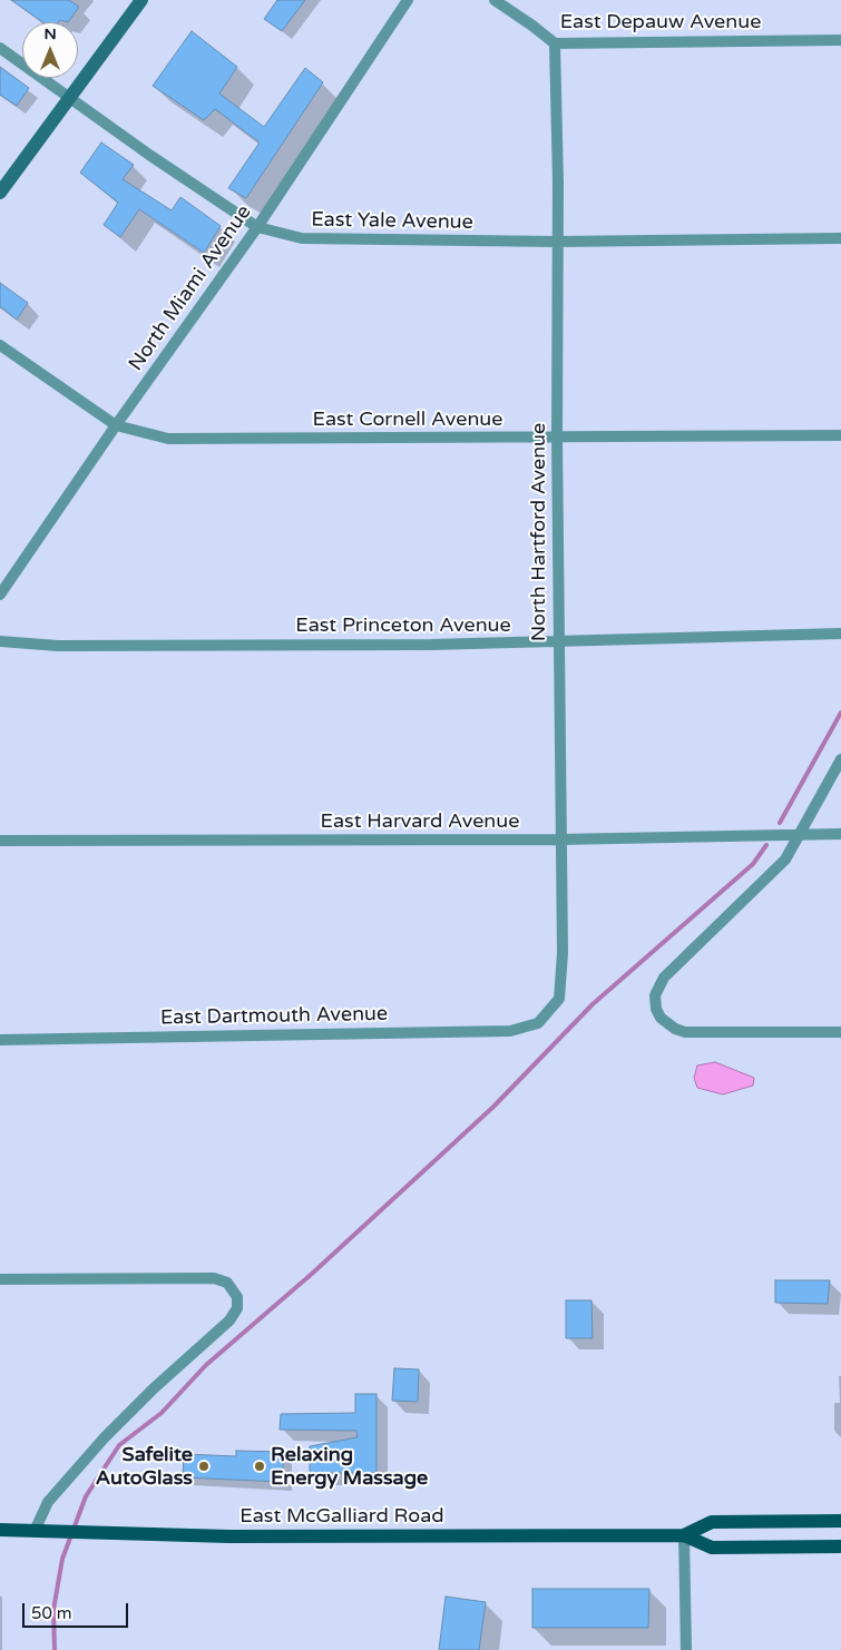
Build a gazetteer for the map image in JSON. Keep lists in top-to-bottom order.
{
  "streets": {
    "main road": ["East McGalliard Road"],
    "street": [
      "East Depauw Avenue",
      "East Yale Avenue",
      "North Miami Avenue",
      "East Cornell Avenue",
      "North Hartford Avenue",
      "East Princeton Avenue",
      "East Harvard Avenue",
      "East Dartmouth Avenue"
    ]
  },
  "crossings": [
    ["East Depauw Avenue", "North Hartford Avenue"],
    ["East Yale Avenue", "North Miami Avenue"],
    ["East Yale Avenue", "North Hartford Avenue"],
    ["North Miami Avenue", "East Cornell Avenue"],
    ["East Cornell Avenue", "North Hartford Avenue"],
    ["North Hartford Avenue", "East Princeton Avenue"],
    ["North Hartford Avenue", "East Harvard Avenue"],
    ["North Hartford Avenue", "East Dartmouth Avenue"]
  ],
  "places": ["Safelite AutoGlass", "Relaxing Energy Massage"],
  "scale_bar": "50 m",
  "north": "top"
}
